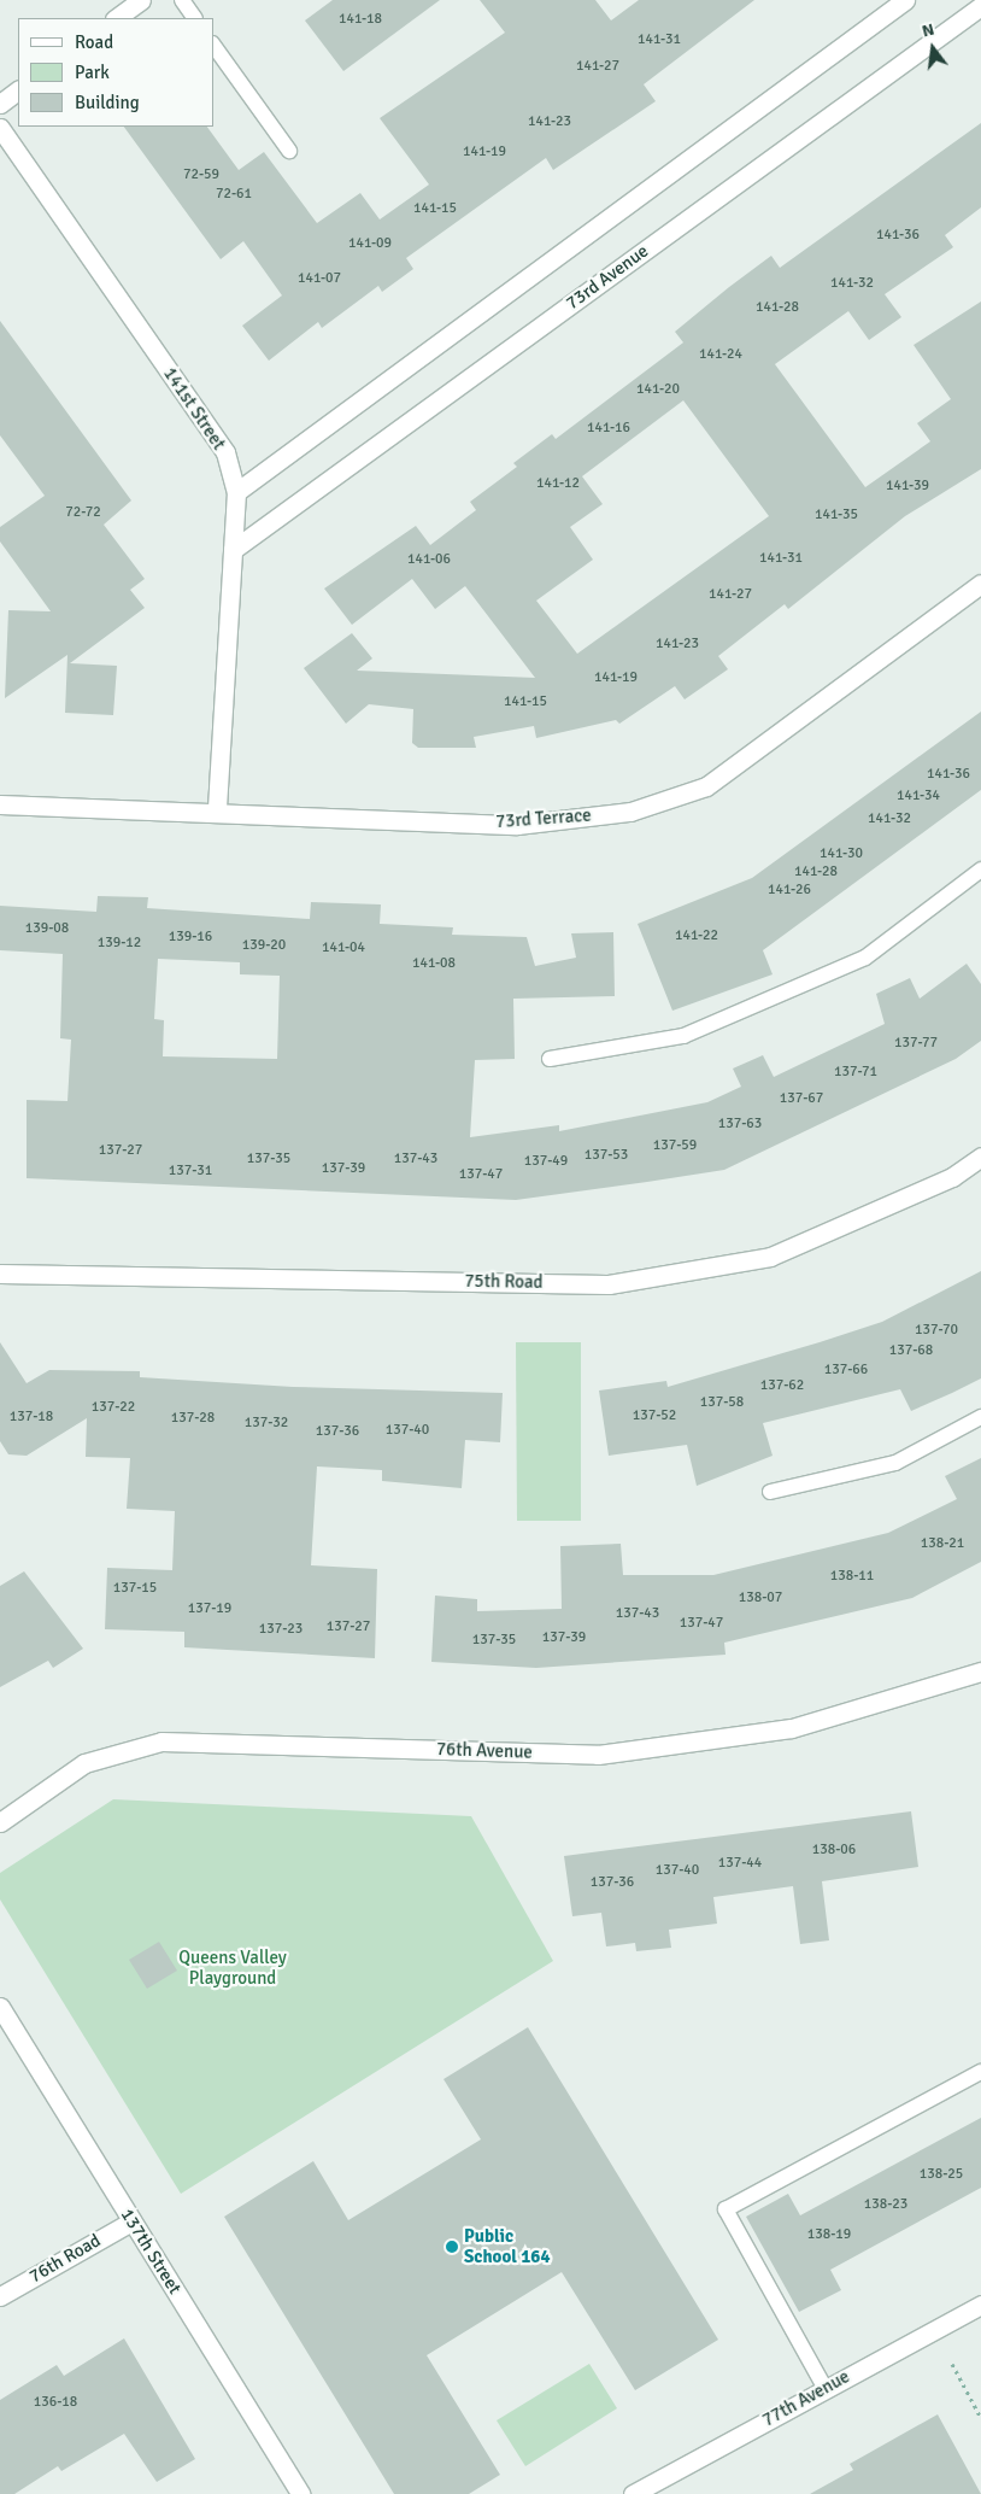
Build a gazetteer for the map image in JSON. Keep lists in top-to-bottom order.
{
  "streets": {
    "street": [
      "73rd Avenue",
      "141st Street",
      "73rd Terrace",
      "75th Road",
      "76th Avenue",
      "137th Street",
      "76th Road",
      "77th Avenue"
    ]
  },
  "crossings": [
    ["73rd Avenue", "141st Street"],
    ["141st Street", "73rd Terrace"],
    ["137th Street", "76th Road"]
  ],
  "parks": ["Queens Valley Playground"],
  "places": ["Public School 164"],
  "house_numbers": [
    "141-18",
    "141-31",
    "141-27",
    "141-23",
    "141-19",
    "72-59",
    "72-61",
    "141-15",
    "141-36",
    "141-09",
    "141-07",
    "141-32",
    "141-28",
    "141-24",
    "141-20",
    "141-16",
    "141-12",
    "141-39",
    "72-72",
    "141-35",
    "141-31",
    "141-06",
    "141-27",
    "141-23",
    "141-19",
    "141-15",
    "141-36",
    "141-34",
    "141-32",
    "141-30",
    "141-28",
    "141-26",
    "139-08",
    "141-22",
    "139-16",
    "139-12",
    "139-20",
    "141-04",
    "141-08",
    "137-77",
    "137-71",
    "137-67",
    "137-63",
    "137-59",
    "137-27",
    "137-53",
    "137-35",
    "137-43",
    "137-49",
    "137-39",
    "137-31",
    "137-47",
    "137-70",
    "137-68",
    "137-66",
    "137-62",
    "137-58",
    "137-22",
    "137-52",
    "137-18",
    "137-28",
    "137-32",
    "137-40",
    "137-36",
    "138-21",
    "138-11",
    "137-15",
    "138-07",
    "137-19",
    "137-43",
    "137-47",
    "137-27",
    "137-23",
    "137-39",
    "137-35",
    "138-06",
    "137-44",
    "137-40",
    "137-36",
    "138-25",
    "138-23",
    "138-19",
    "136-18"
  ],
  "legend": ["Road", "Park", "Building"],
  "north": "top"
}
